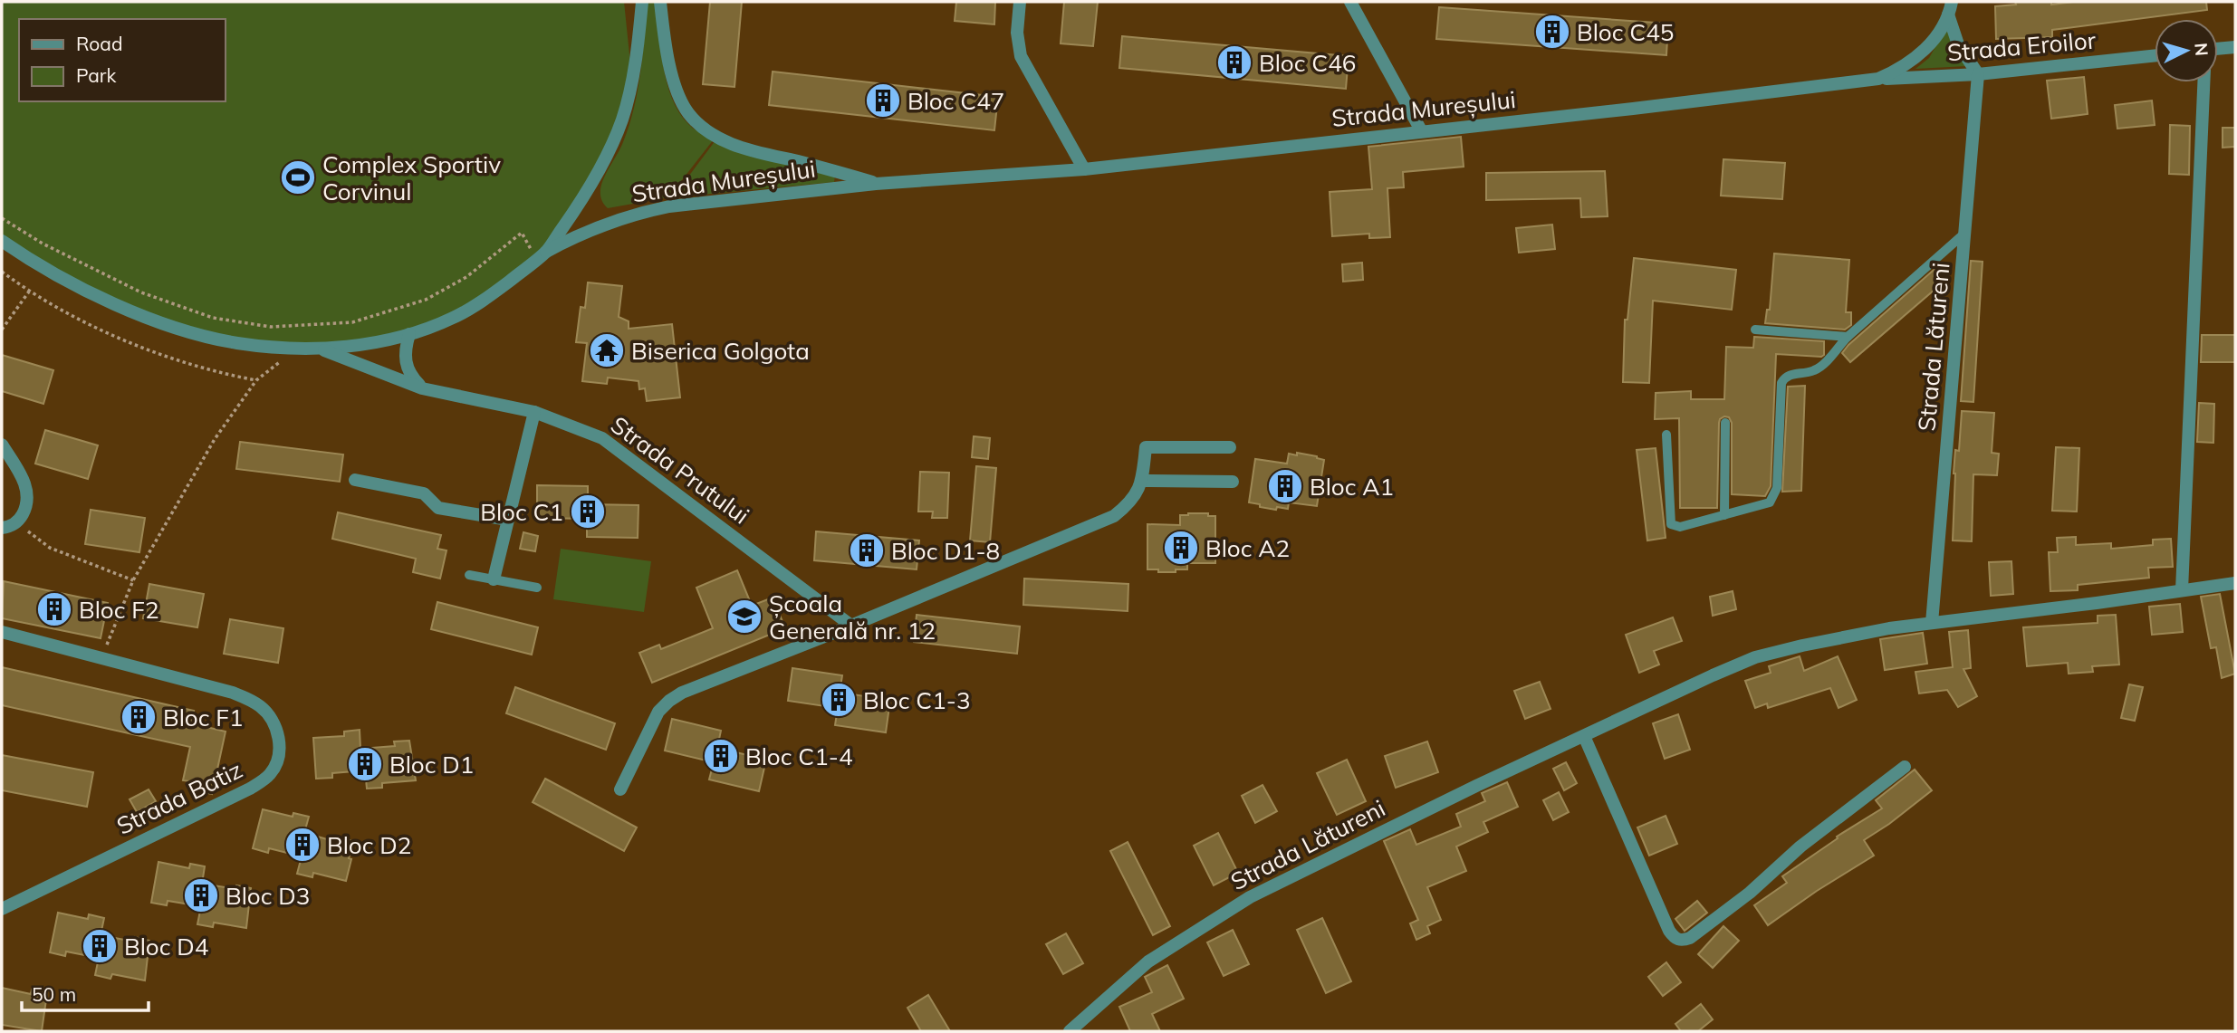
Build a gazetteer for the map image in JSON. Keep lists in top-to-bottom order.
{
  "streets": {
    "street": [
      "Strada Eroilor",
      "Strada Mureșului",
      "Strada Lătureni",
      "Strada Prutului",
      "Strada Batiz"
    ]
  },
  "crossings": [
    ["Strada Eroilor", "Strada Mureșului"],
    ["Strada Eroilor", "Strada Lătureni"],
    ["Strada Mureșului", "Strada Lătureni"]
  ],
  "places": {
    "building": [
      "Bloc C45",
      "Bloc C46",
      "Bloc C47",
      "Bloc A1",
      "Bloc C1",
      "Bloc A2",
      "Bloc D1-8",
      "Bloc F2",
      "Bloc C1-3",
      "Bloc F1",
      "Bloc C1-4",
      "Bloc D1",
      "Bloc D2",
      "Bloc D3",
      "Bloc D4"
    ],
    "sports": ["Complex Sportiv Corvinul"],
    "temple": ["Biserica Golgota"],
    "school or university": ["Școala Generală nr. 12"]
  },
  "legend": ["Road", "Park"],
  "scale_bar": "50 m",
  "north": "right"
}
